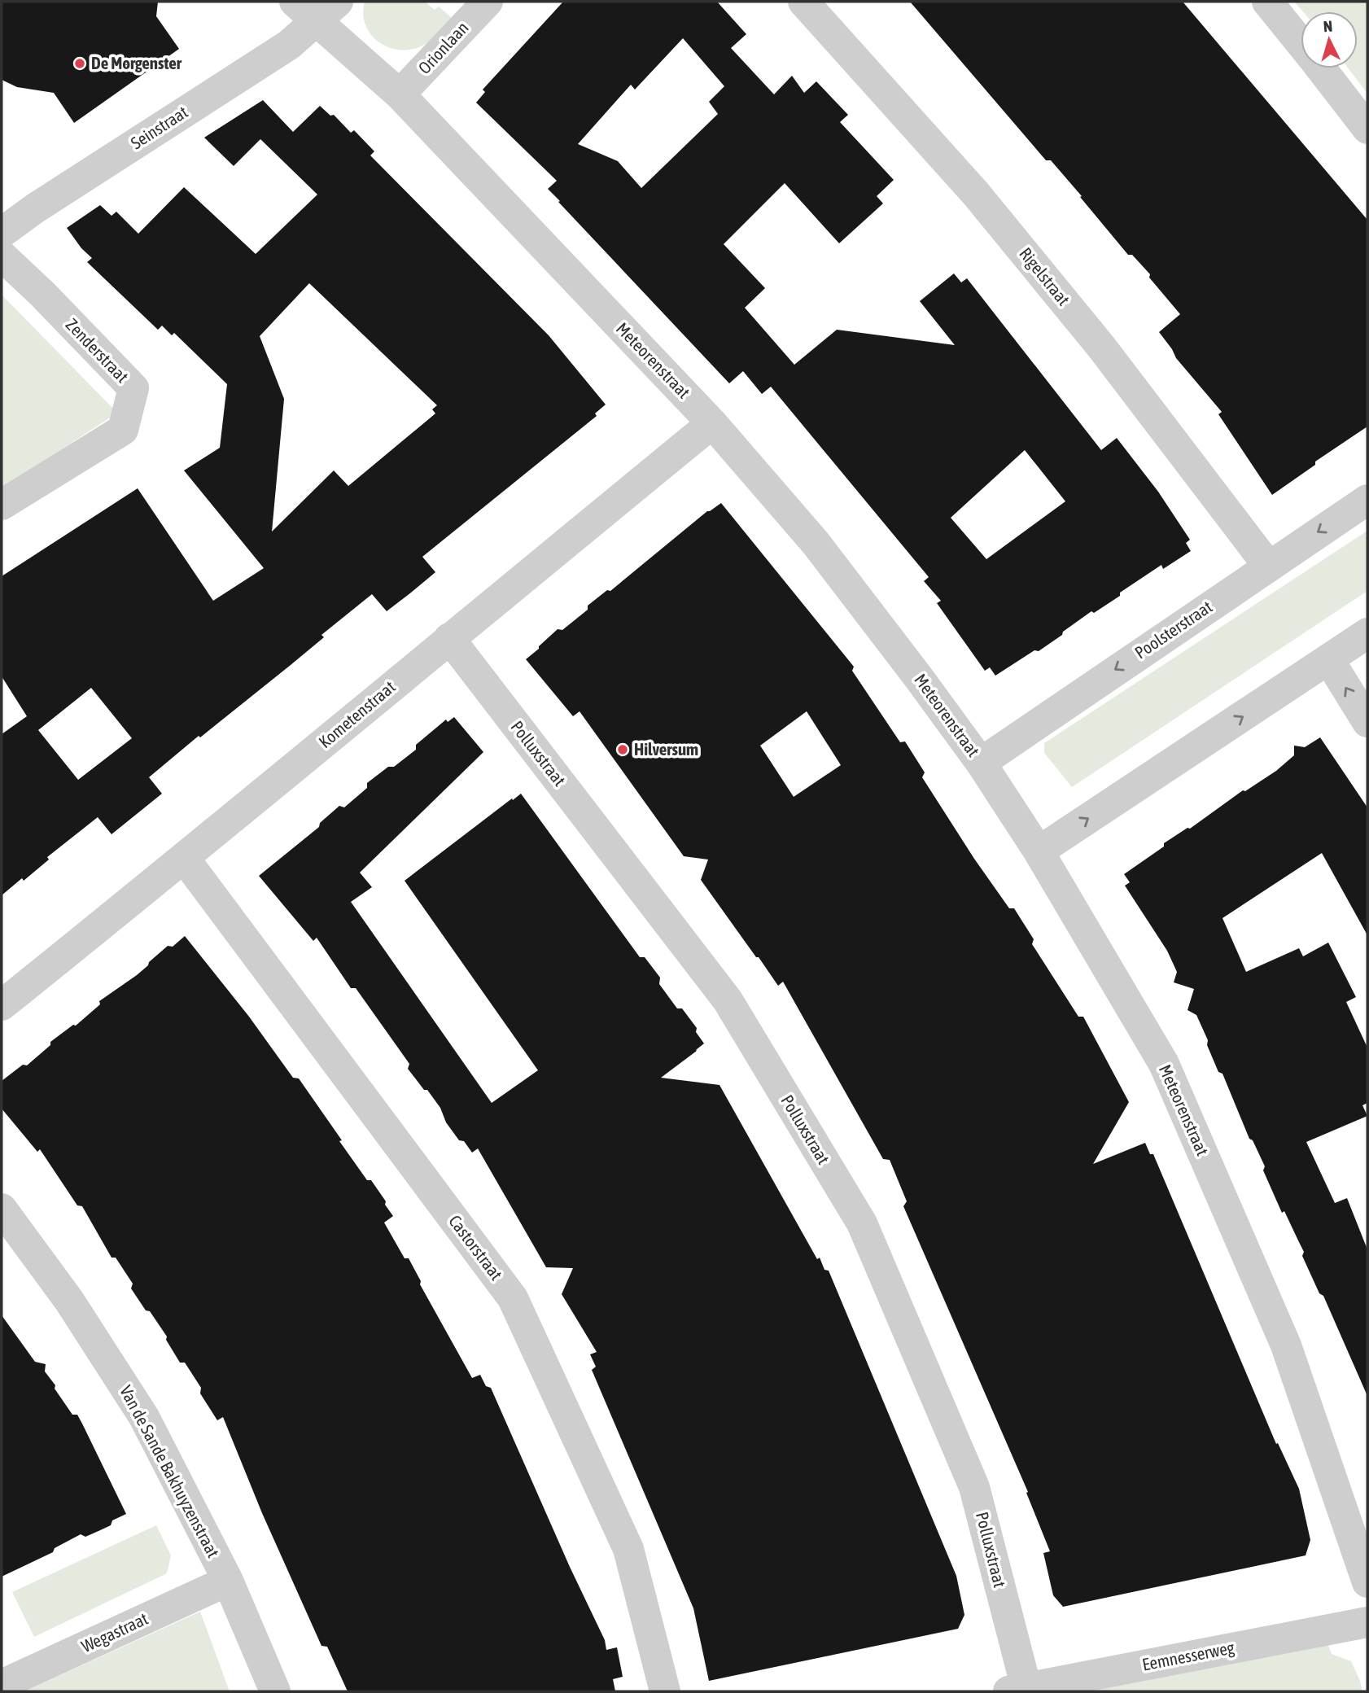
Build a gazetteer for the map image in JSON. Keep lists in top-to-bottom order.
{
  "streets": {
    "street": [
      "Orionlaan",
      "Seinstraat",
      "Rigelstraat",
      "Zenderstraat",
      "Meteorenstraat",
      "Poolsterstraat",
      "Kometenstraat",
      "Polluxstraat",
      "Castorstraat",
      "Van de Sande Bakhuyzenstraat",
      "Wegastraat",
      "Eemnesserweg"
    ]
  },
  "crossings": [
    ["Orionlaan", "Meteorenstraat"],
    ["Seinstraat", "Meteorenstraat"],
    ["Rigelstraat", "Poolsterstraat"],
    ["Meteorenstraat", "Poolsterstraat"],
    ["Meteorenstraat", "Kometenstraat"],
    ["Kometenstraat", "Polluxstraat"],
    ["Kometenstraat", "Castorstraat"],
    ["Polluxstraat", "Eemnesserweg"],
    ["Van de Sande Bakhuyzenstraat", "Wegastraat"]
  ],
  "places": ["De Morgenster", "Hilversum"],
  "north": "top"
}
